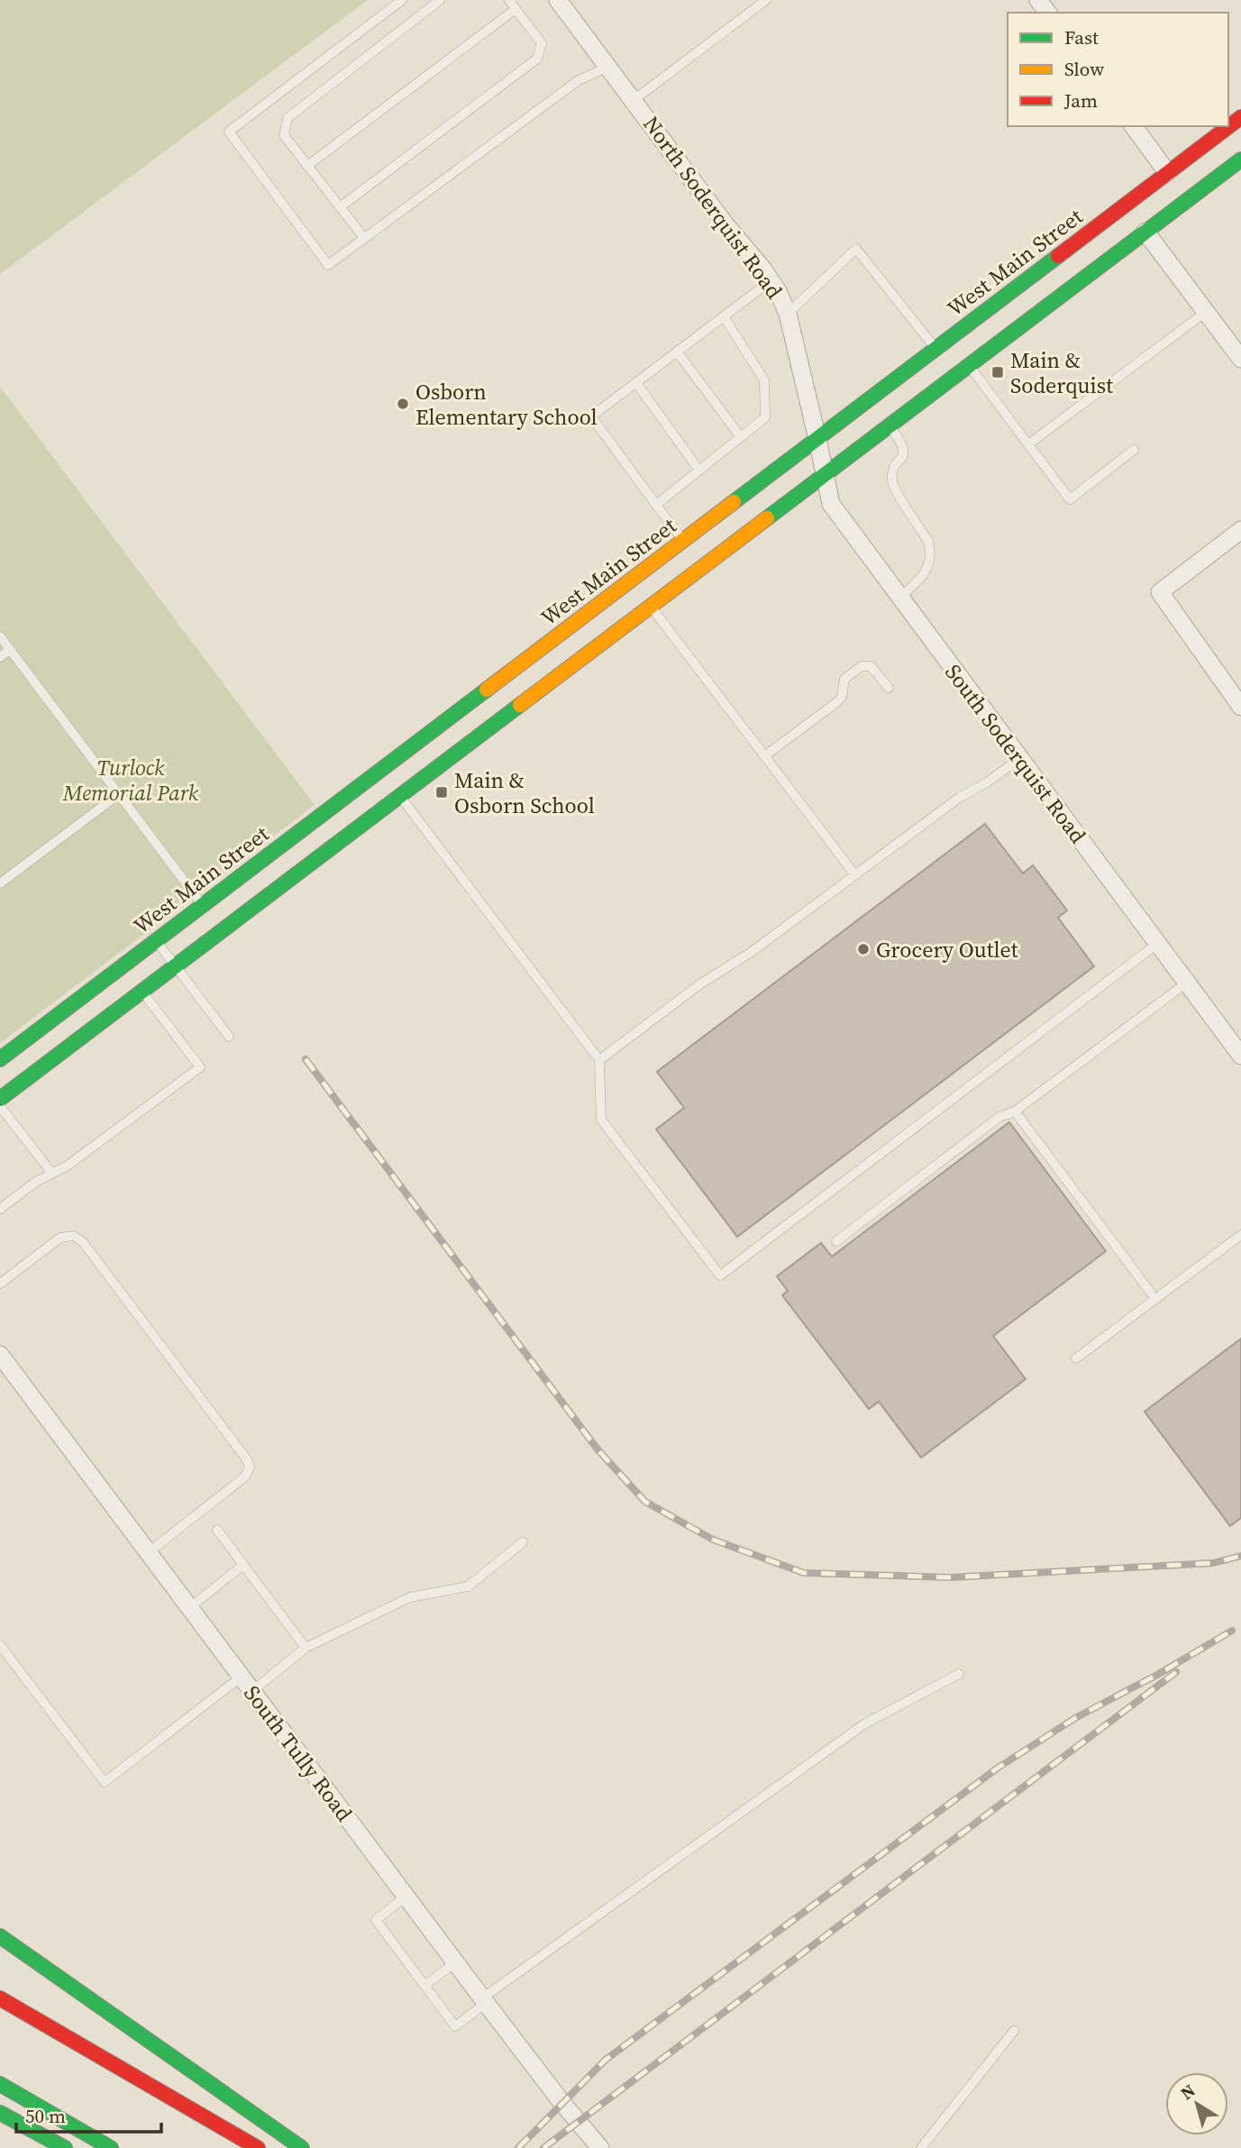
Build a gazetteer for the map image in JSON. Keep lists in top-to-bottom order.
{
  "streets": {
    "main road": ["West Main Street"],
    "street": ["North Soderquist Road", "South Soderquist Road", "South Tully Road"]
  },
  "crossings": [
    ["North Soderquist Road", "West Main Street"],
    ["North Soderquist Road", "South Soderquist Road"],
    ["West Main Street", "South Soderquist Road"]
  ],
  "parks": ["Turlock Memorial Park"],
  "places": {
    "transit": ["Main & Soderquist", "Main & Osborn School"],
    "other": ["Osborn Elementary School", "Grocery Outlet"]
  },
  "legend": ["Fast", "Slow", "Jam"],
  "scale_bar": "50 m",
  "north": "top left"
}
